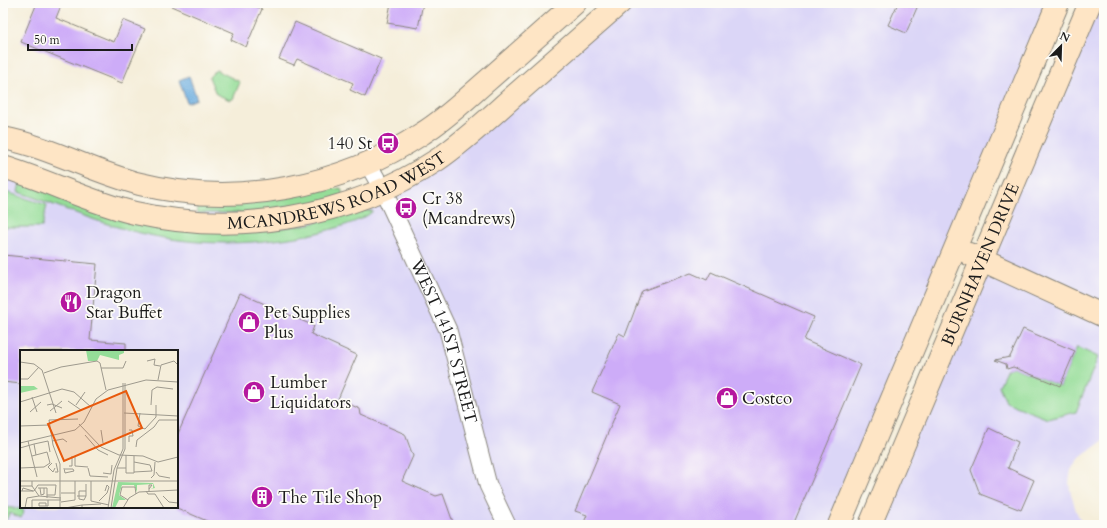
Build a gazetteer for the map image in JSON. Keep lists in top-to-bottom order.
{
  "streets": {
    "main road": ["MCANDREWS ROAD WEST", "BURNHAVEN DRIVE"],
    "street": ["WEST 141ST STREET"]
  },
  "crossings": [
    ["MCANDREWS ROAD WEST", "WEST 141ST STREET"]
  ],
  "places": {
    "bus stop": ["140 St", "Cr 38 (Mcandrews)"],
    "restaurant": ["Dragon Star Buffet"],
    "shop": ["Pet Supplies Plus", "Lumber Liquidators", "Costco"],
    "building": ["The Tile Shop"]
  },
  "scale_bar": "50 m",
  "north": "top right"
}
